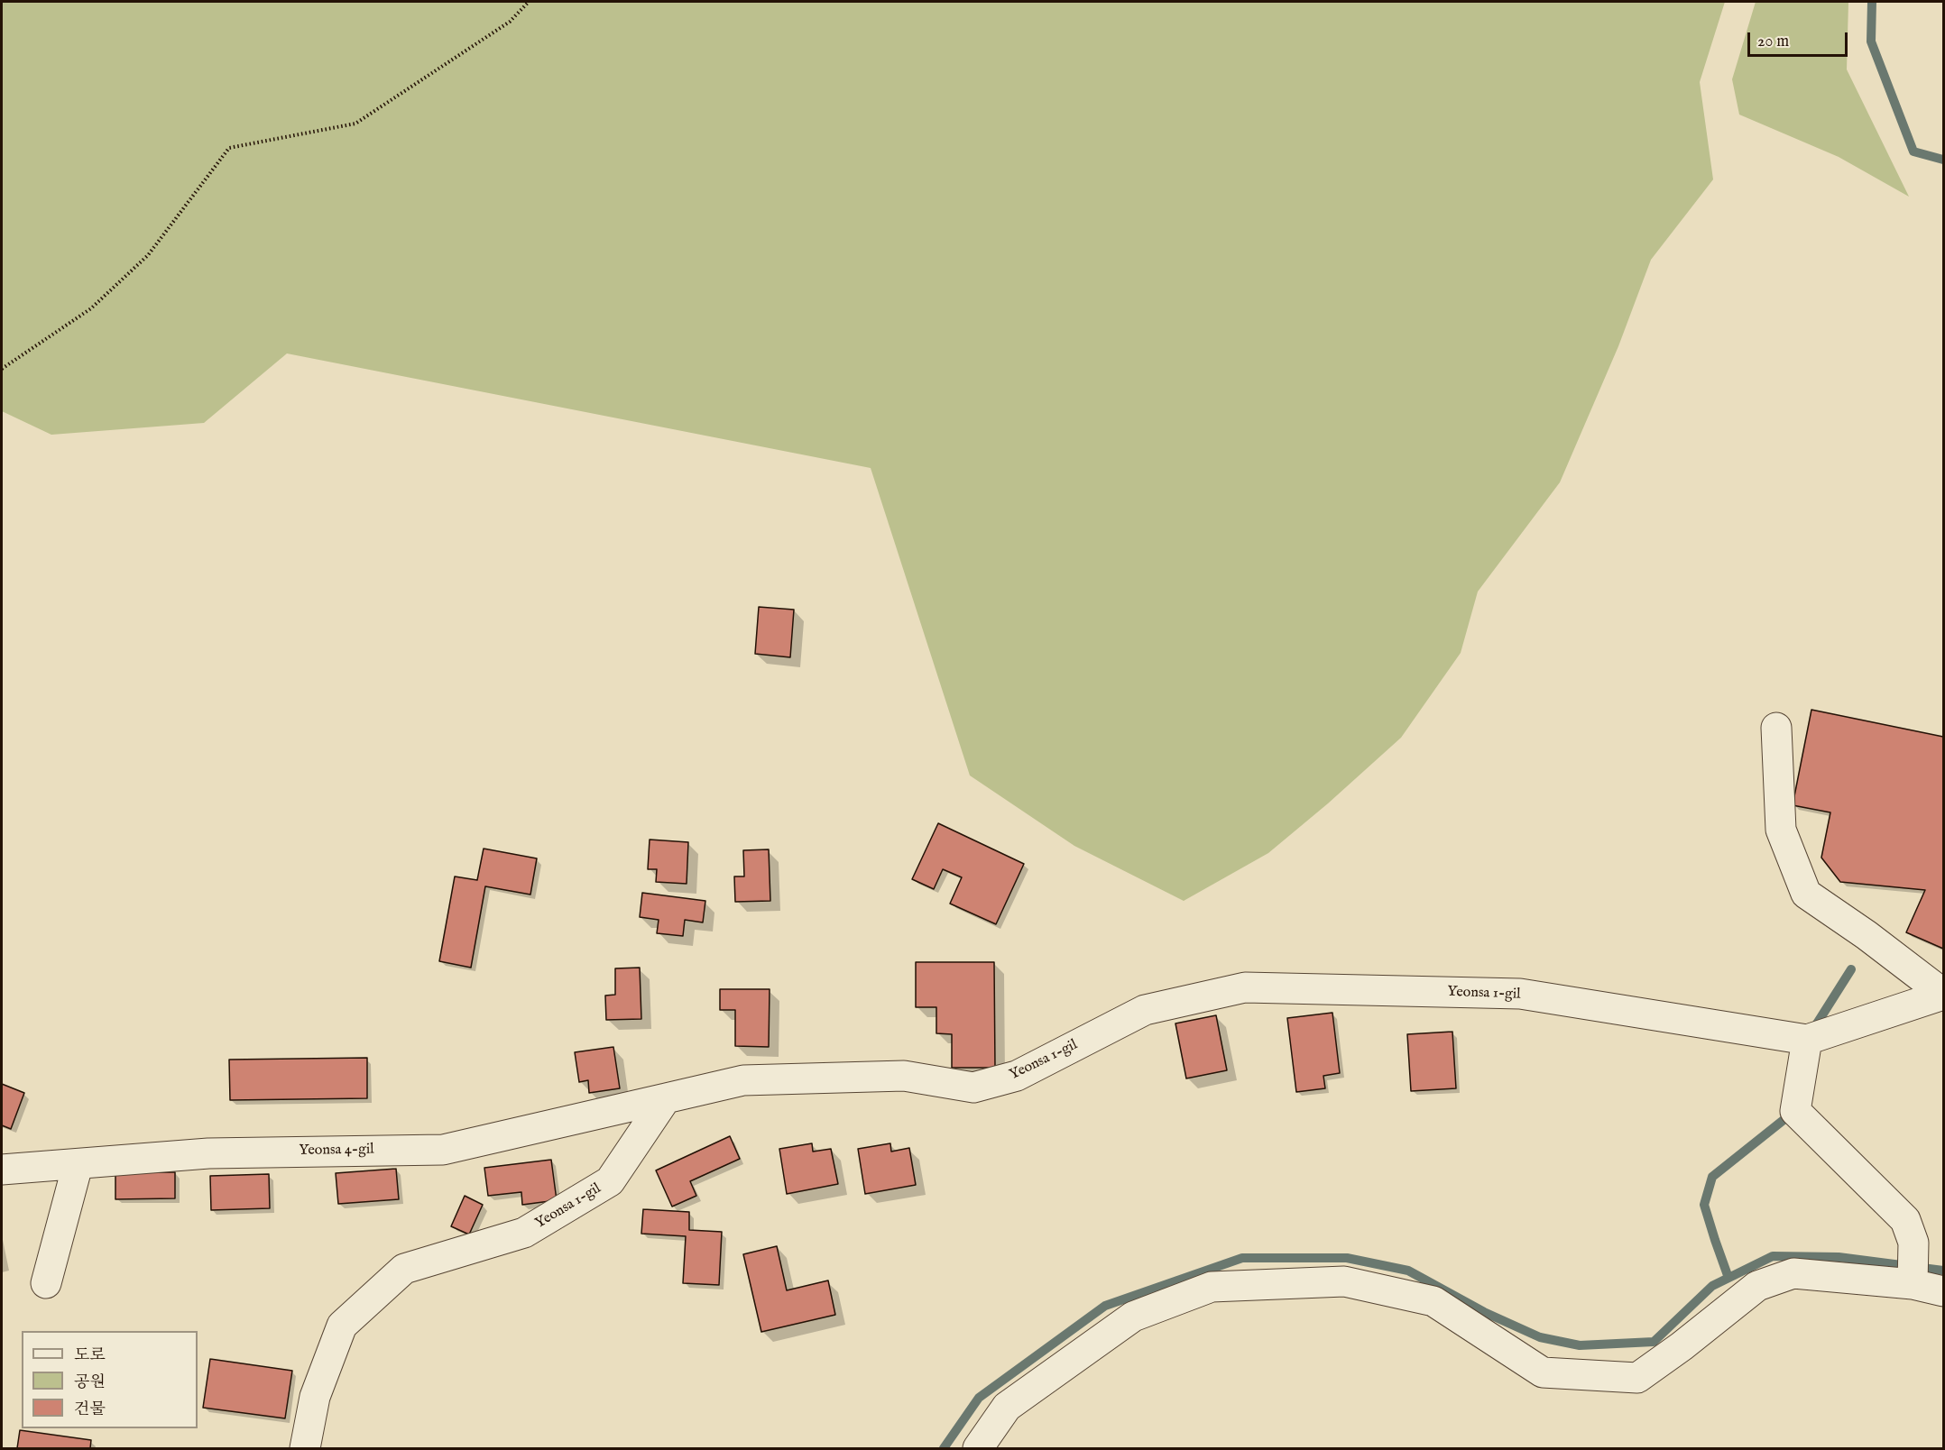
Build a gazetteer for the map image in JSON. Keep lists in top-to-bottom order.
{
  "streets": {
    "street": ["Yeonsa 1-gil", "Yeonsa 4-gil"]
  },
  "crossings": [
    ["Yeonsa 1-gil", "Yeonsa 4-gil"]
  ],
  "legend": ["도로", "공원", "건물"],
  "scale_bar": "20 m"
}
